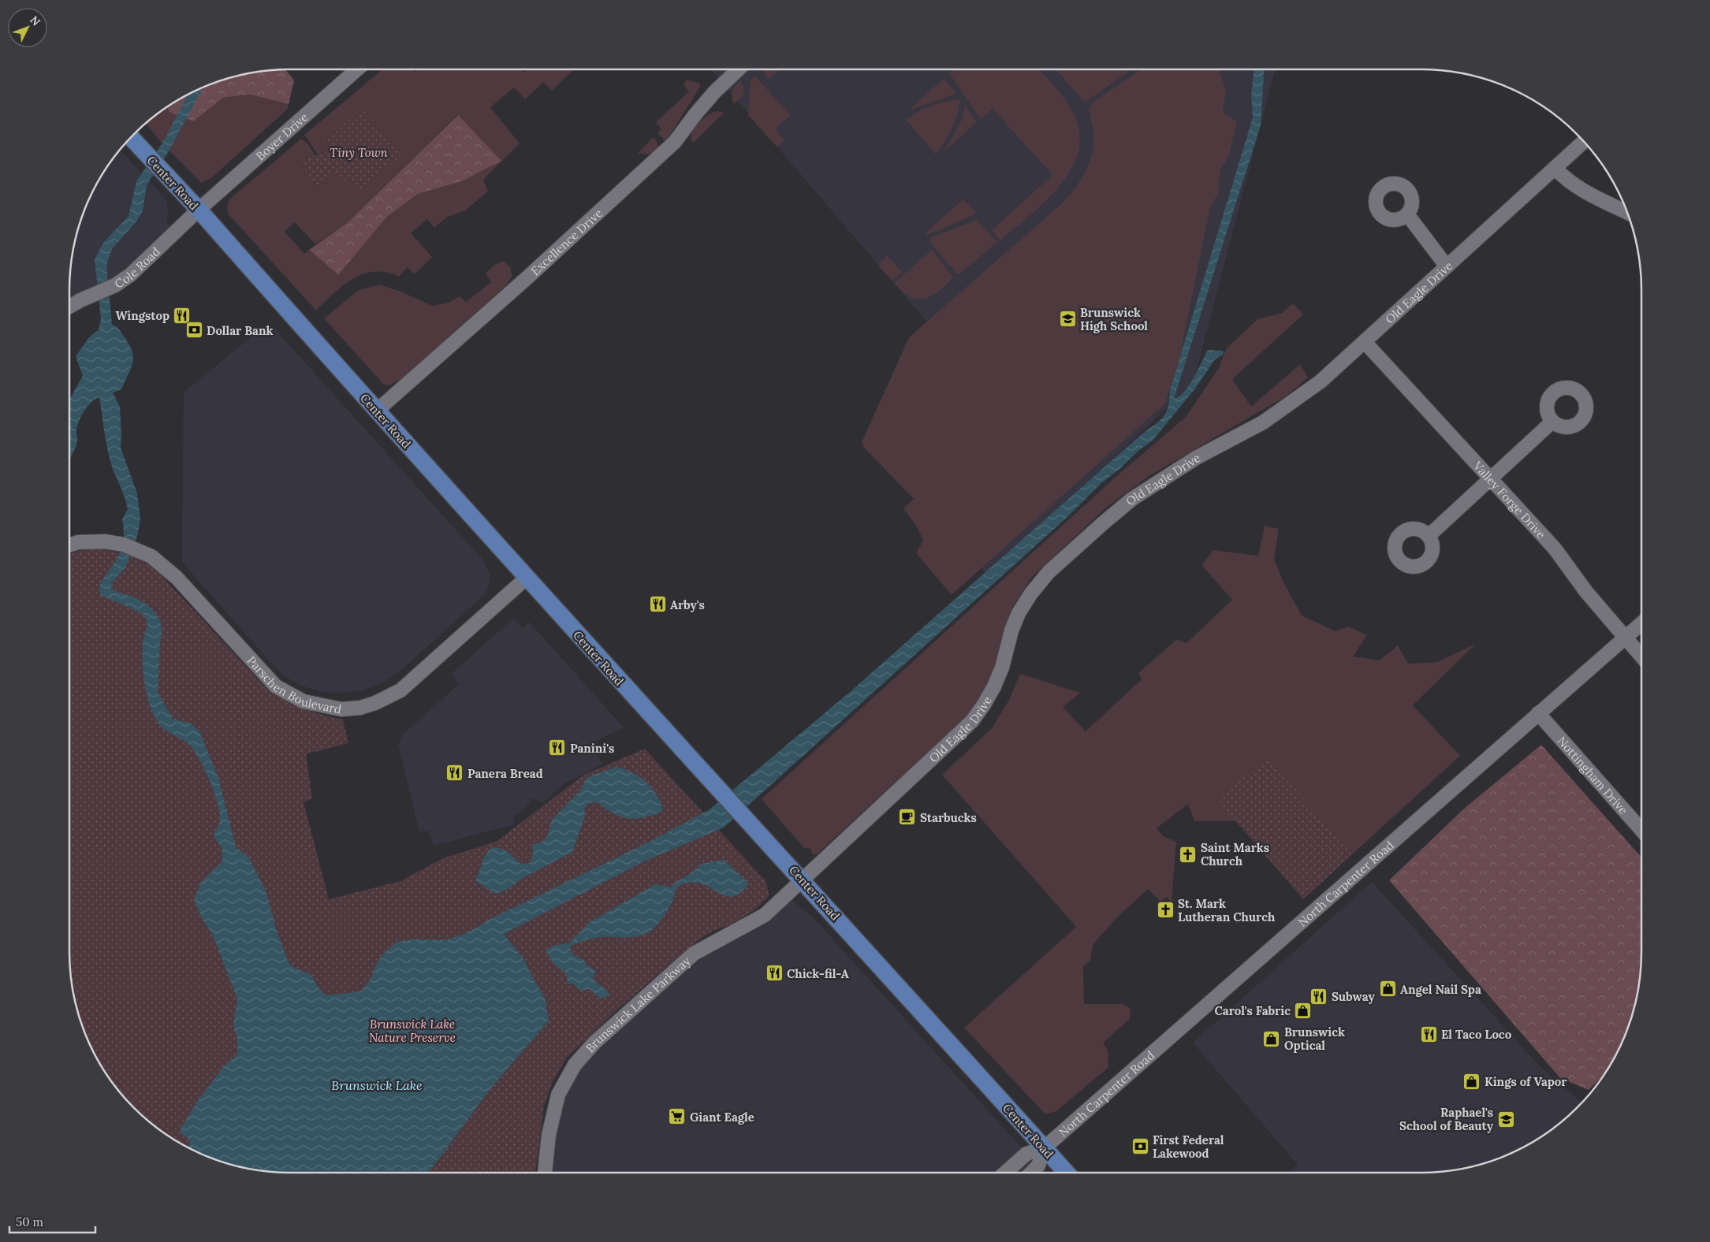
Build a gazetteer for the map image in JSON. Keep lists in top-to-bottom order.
{
  "streets": {
    "main road": ["Center Road"],
    "street": [
      "Boyer Drive",
      "Excellence Drive",
      "Cole Road",
      "Old Eagle Drive",
      "Valley Forge Drive",
      "Parschen Boulevard",
      "Nottingham Drive",
      "North Carpenter Road",
      "Brunswick Lake Parkway"
    ]
  },
  "crossings": [
    ["Boyer Drive", "Center Road"],
    ["Boyer Drive", "Cole Road"],
    ["Center Road", "Excellence Drive"],
    ["Center Road", "Cole Road"],
    ["Center Road", "Old Eagle Drive"],
    ["Center Road", "Parschen Boulevard"],
    ["Center Road", "North Carpenter Road"],
    ["Center Road", "Brunswick Lake Parkway"],
    ["Old Eagle Drive", "Valley Forge Drive"],
    ["Old Eagle Drive", "Brunswick Lake Parkway"],
    ["Valley Forge Drive", "North Carpenter Road"],
    ["Nottingham Drive", "North Carpenter Road"]
  ],
  "water": ["Brunswick Lake"],
  "parks": ["Tiny Town", "Brunswick Lake Nature Preserve"],
  "places": {
    "restaurant": [
      "Wingstop",
      "Arby's",
      "Panini's",
      "Panera Bread",
      "Chick-fil-A",
      "Subway",
      "El Taco Loco"
    ],
    "school or university": ["Brunswick High School", "Raphael's School of Beauty"],
    "bank": ["Dollar Bank", "First Federal Lakewood"],
    "cafe": ["Starbucks"],
    "church": ["Saint Marks Church", "St. Mark Lutheran Church"],
    "shop": [
      "Angel Nail Spa",
      "Carol's Fabric",
      "Brunswick Optical",
      "Kings of Vapor"
    ],
    "supermarket": ["Giant Eagle"]
  },
  "scale_bar": "50 m",
  "north": "top right"
}
